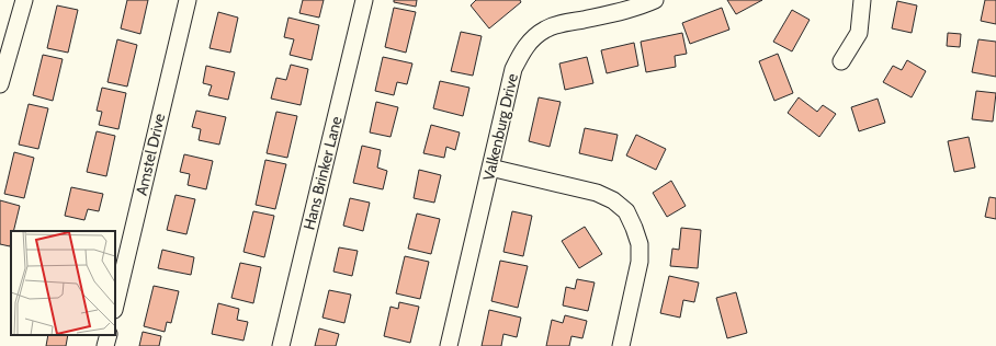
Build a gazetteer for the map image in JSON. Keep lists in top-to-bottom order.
{
  "streets": {
    "street": ["Valkenburg Drive", "Amstel Drive", "Hans Brinker Lane"]
  }
}
